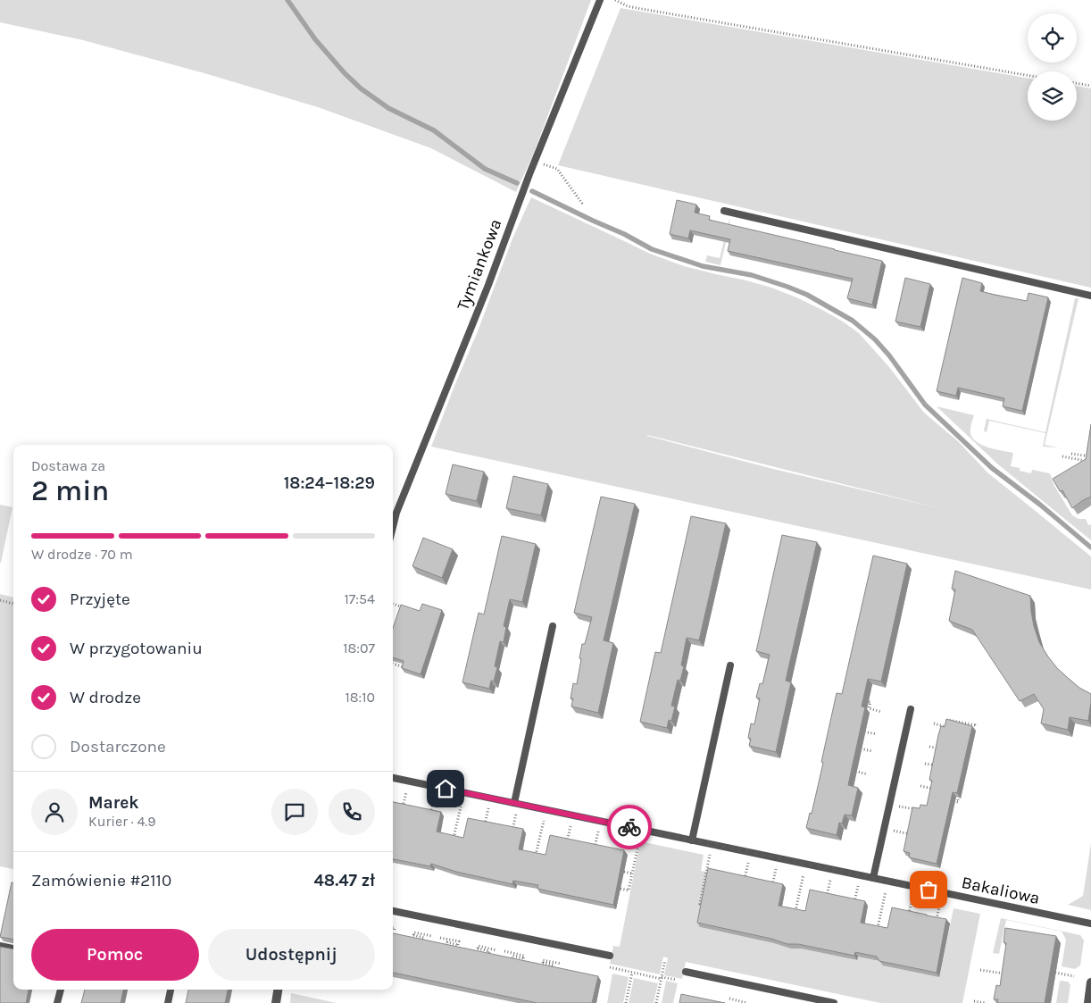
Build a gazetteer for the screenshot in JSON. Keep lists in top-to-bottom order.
{
  "streets": {
    "lane": ["Tymiankowa", "Bakaliowa"]
  },
  "page": {
    "heading": ["2 min", "Dostawa za", "18:24–18:29"],
    "panel": [
      "Marek",
      "Kurier · 4.9",
      "Zamówienie #2110",
      "48.47 zł"
    ],
    "bar": "W drodze · 70 m",
    "list": [
      ["Przyjęte", "17:54"],
      ["W przygotowaniu", "18:07"],
      ["W drodze", "18:10"],
      "Dostarczone"
    ],
    "buttons": ["Pomoc", "Udostępnij"]
  }
}
